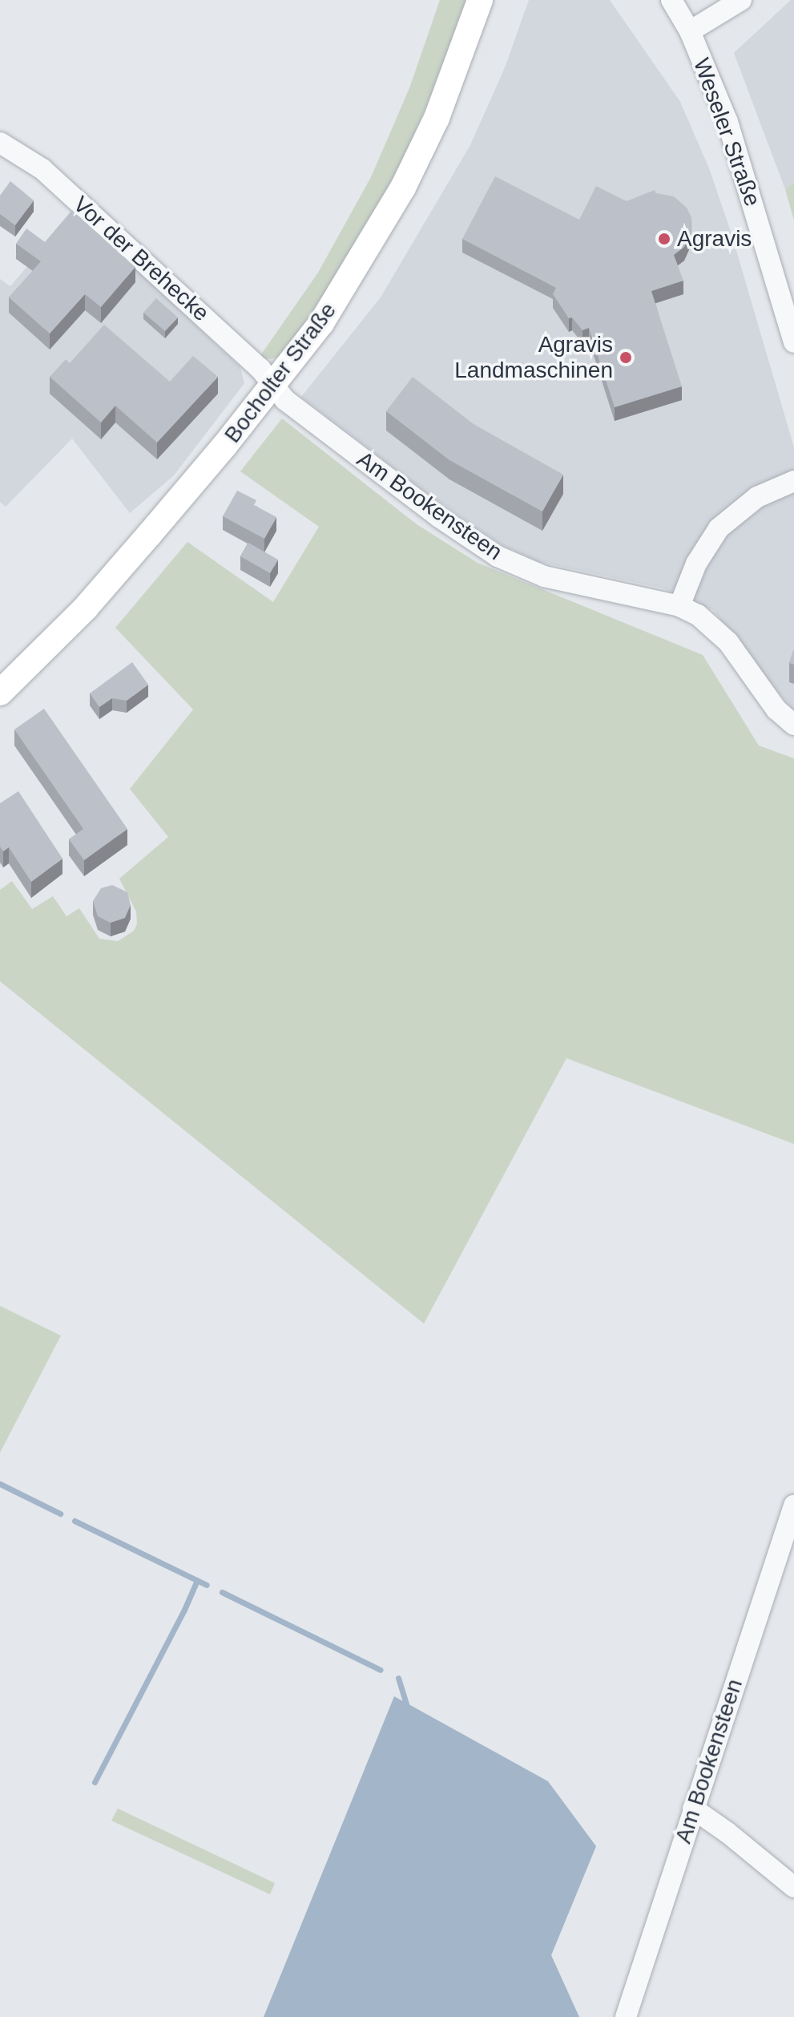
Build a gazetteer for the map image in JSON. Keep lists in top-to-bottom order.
{
  "streets": {
    "main road": ["Bocholter Straße"],
    "street": ["Weseler Straße", "Vor der Brehecke", "Am Bookensteen"]
  },
  "crossings": [
    ["Vor der Brehecke", "Bocholter Straße"],
    ["Vor der Brehecke", "Am Bookensteen"],
    ["Bocholter Straße", "Am Bookensteen"]
  ],
  "places": ["Agravis", "Agravis Landmaschinen"]
}
